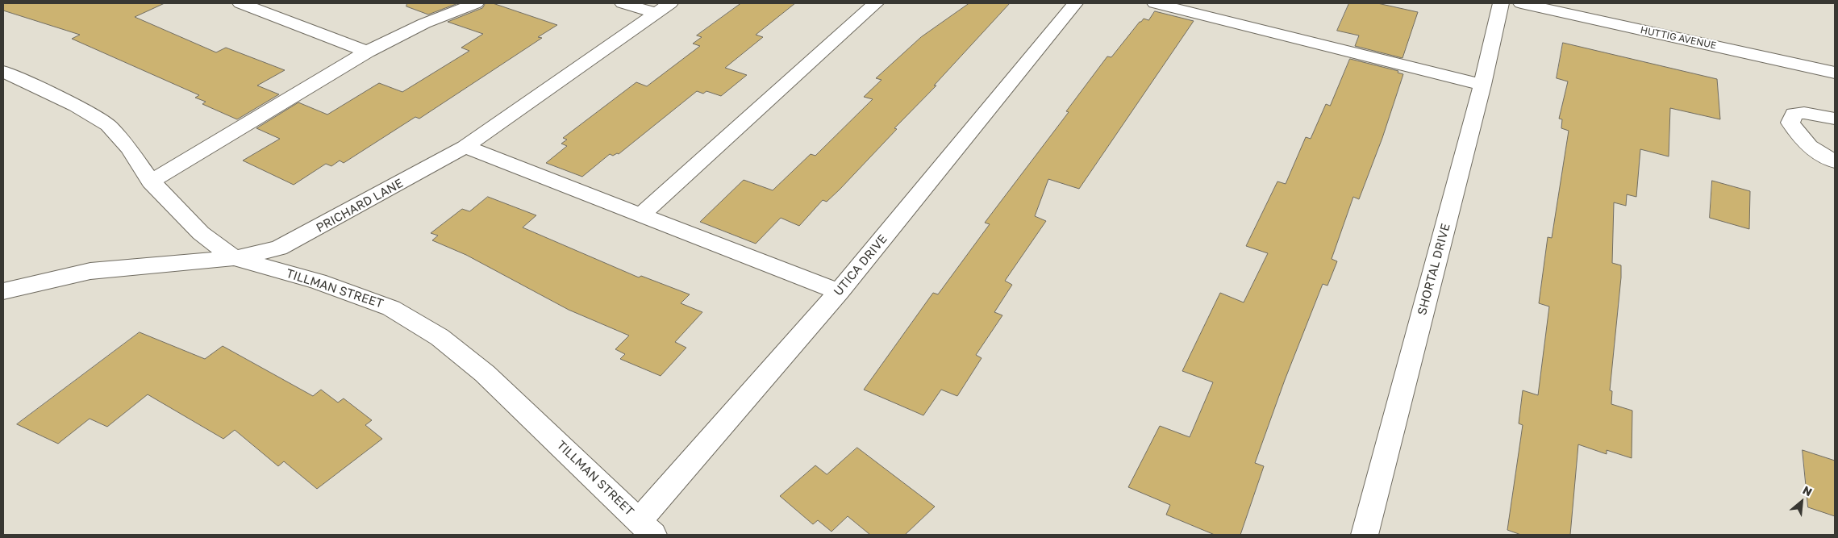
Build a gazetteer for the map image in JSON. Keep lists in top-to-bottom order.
{
  "streets": {
    "street": [
      "HUTTIG AVENUE",
      "PRICHARD LANE",
      "UTICA DRIVE",
      "SHORTAL DRIVE",
      "TILLMAN STREET"
    ]
  },
  "crossings": [
    ["PRICHARD LANE", "TILLMAN STREET"],
    ["UTICA DRIVE", "TILLMAN STREET"]
  ],
  "north": "top right"
}
